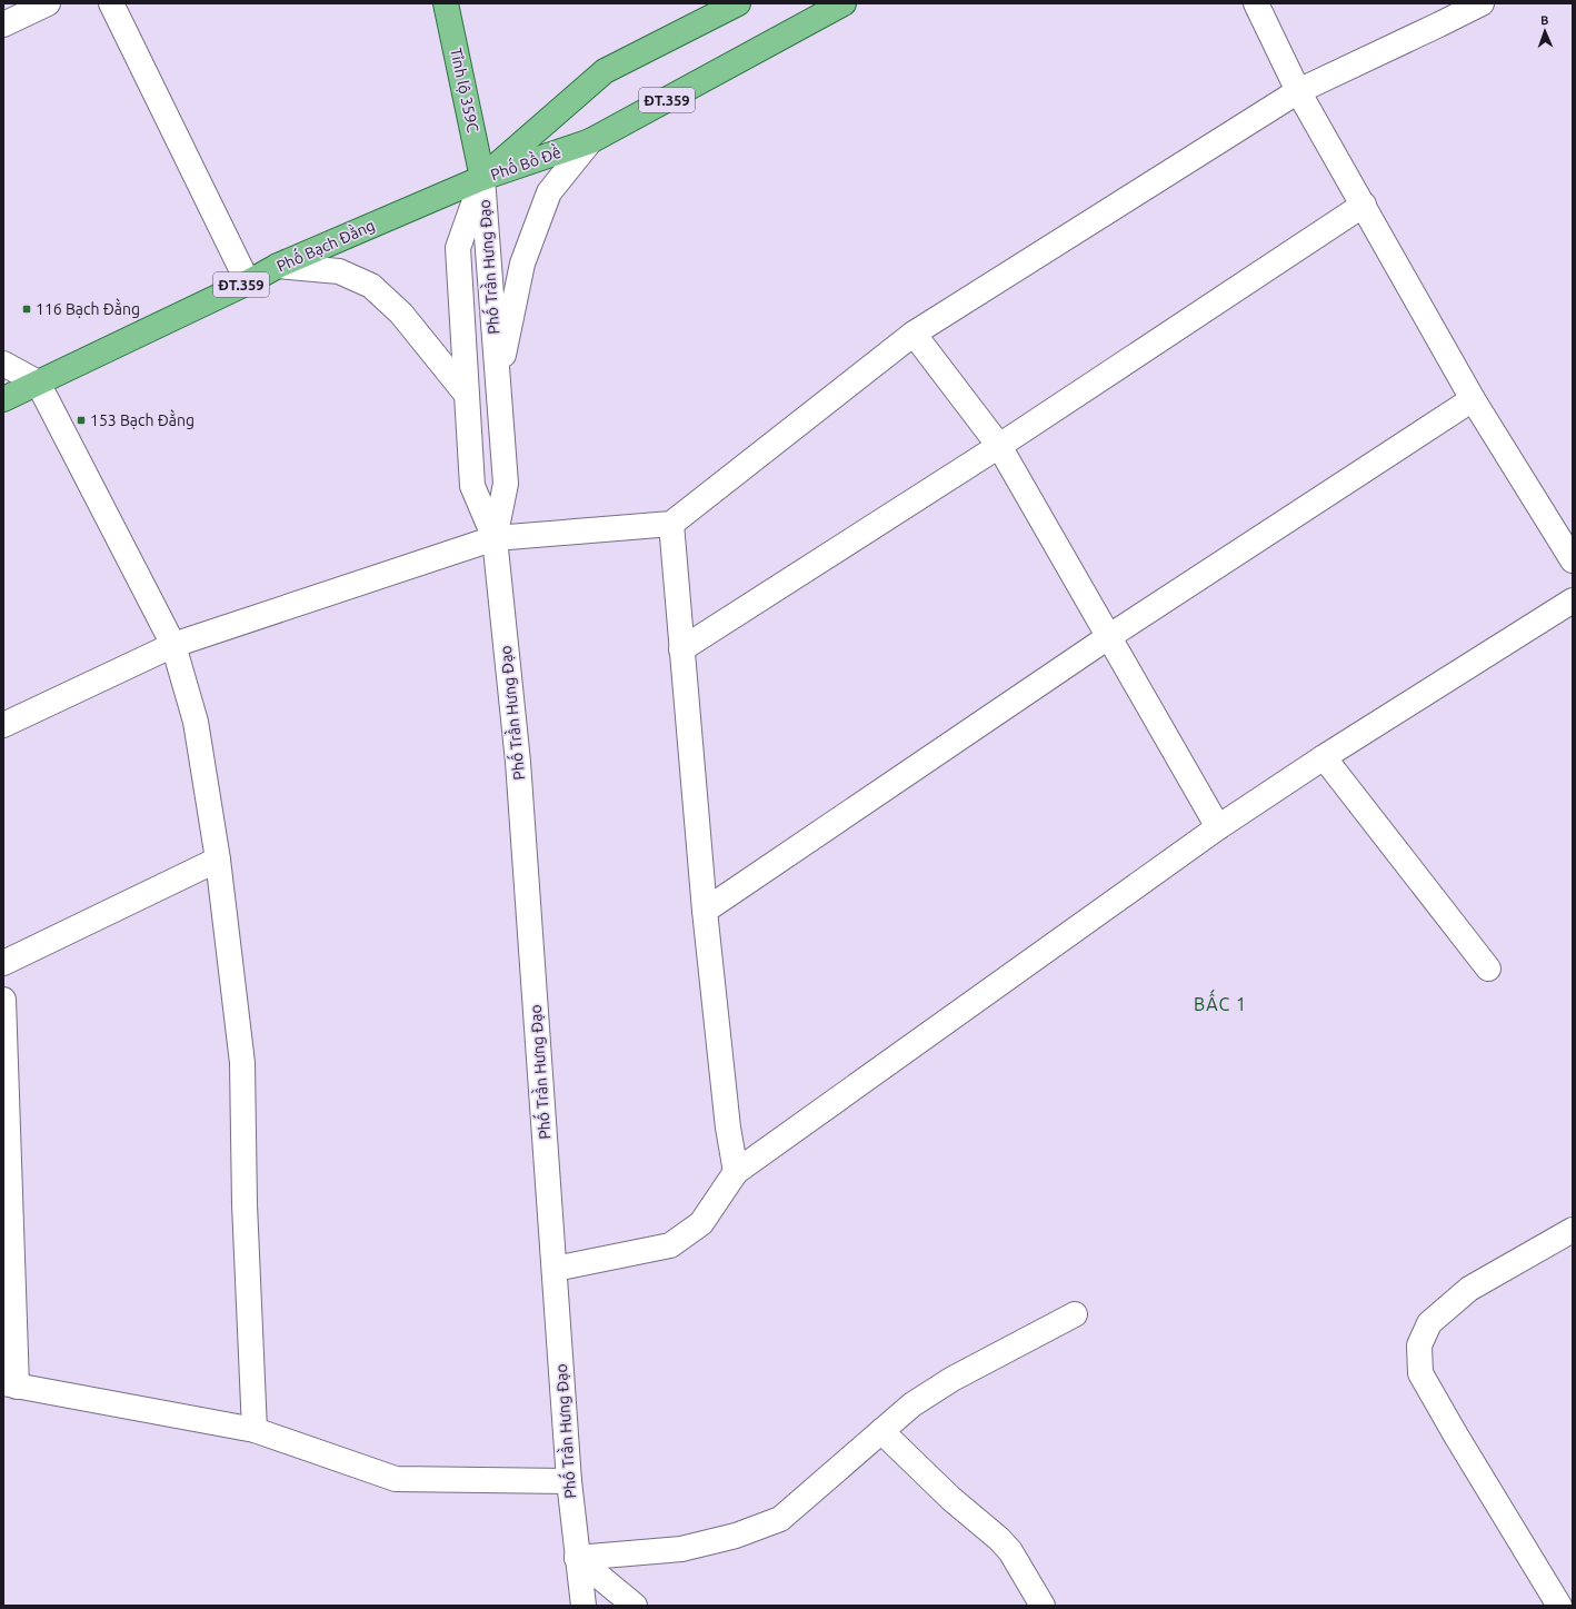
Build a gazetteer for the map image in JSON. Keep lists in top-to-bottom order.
{
  "streets": {
    "main road": [
      "Tỉnh lộ 359C",
      "ĐT.359",
      "Phố Bồ Đề",
      "Phố Bạch Đằng"
    ],
    "street": ["Phố Trần Hưng Đạo"]
  },
  "crossings": [
    ["Tỉnh lộ 359C", "Phố Bồ Đề"],
    ["Tỉnh lộ 359C", "Phố Bạch Đằng"],
    ["Tỉnh lộ 359C", "Phố Trần Hưng Đạo"],
    ["Phố Bồ Đề", "Phố Bạch Đằng"],
    ["Phố Bồ Đề", "Phố Trần Hưng Đạo"],
    ["Phố Bạch Đằng", "Phố Trần Hưng Đạo"]
  ],
  "districts": ["BẤC 1"],
  "places": {
    "transit": ["116 Bạch Đằng", "153 Bạch Đằng"]
  },
  "north": "top"
}
